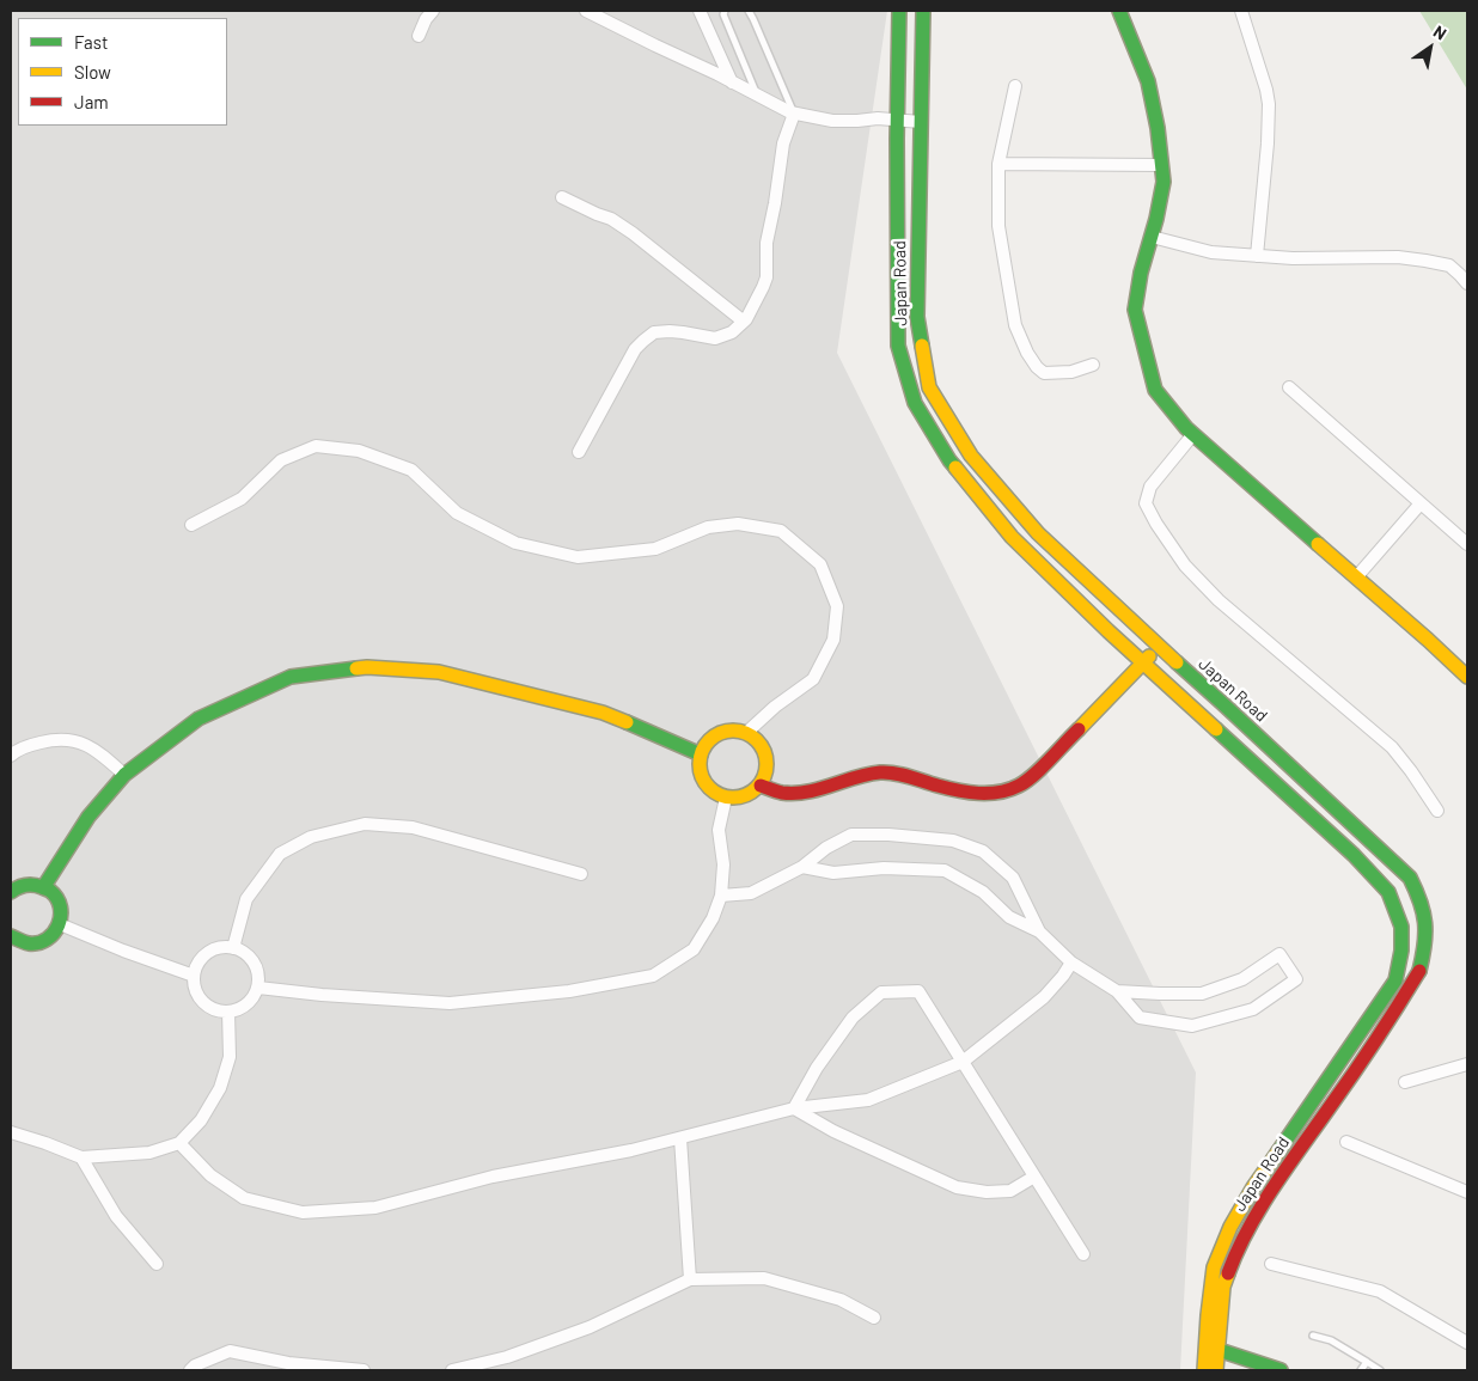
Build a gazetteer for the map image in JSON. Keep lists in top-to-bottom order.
{
  "streets": {
    "main road": ["Japan Road"]
  },
  "legend": ["Fast", "Slow", "Jam"],
  "north": "top right"
}
